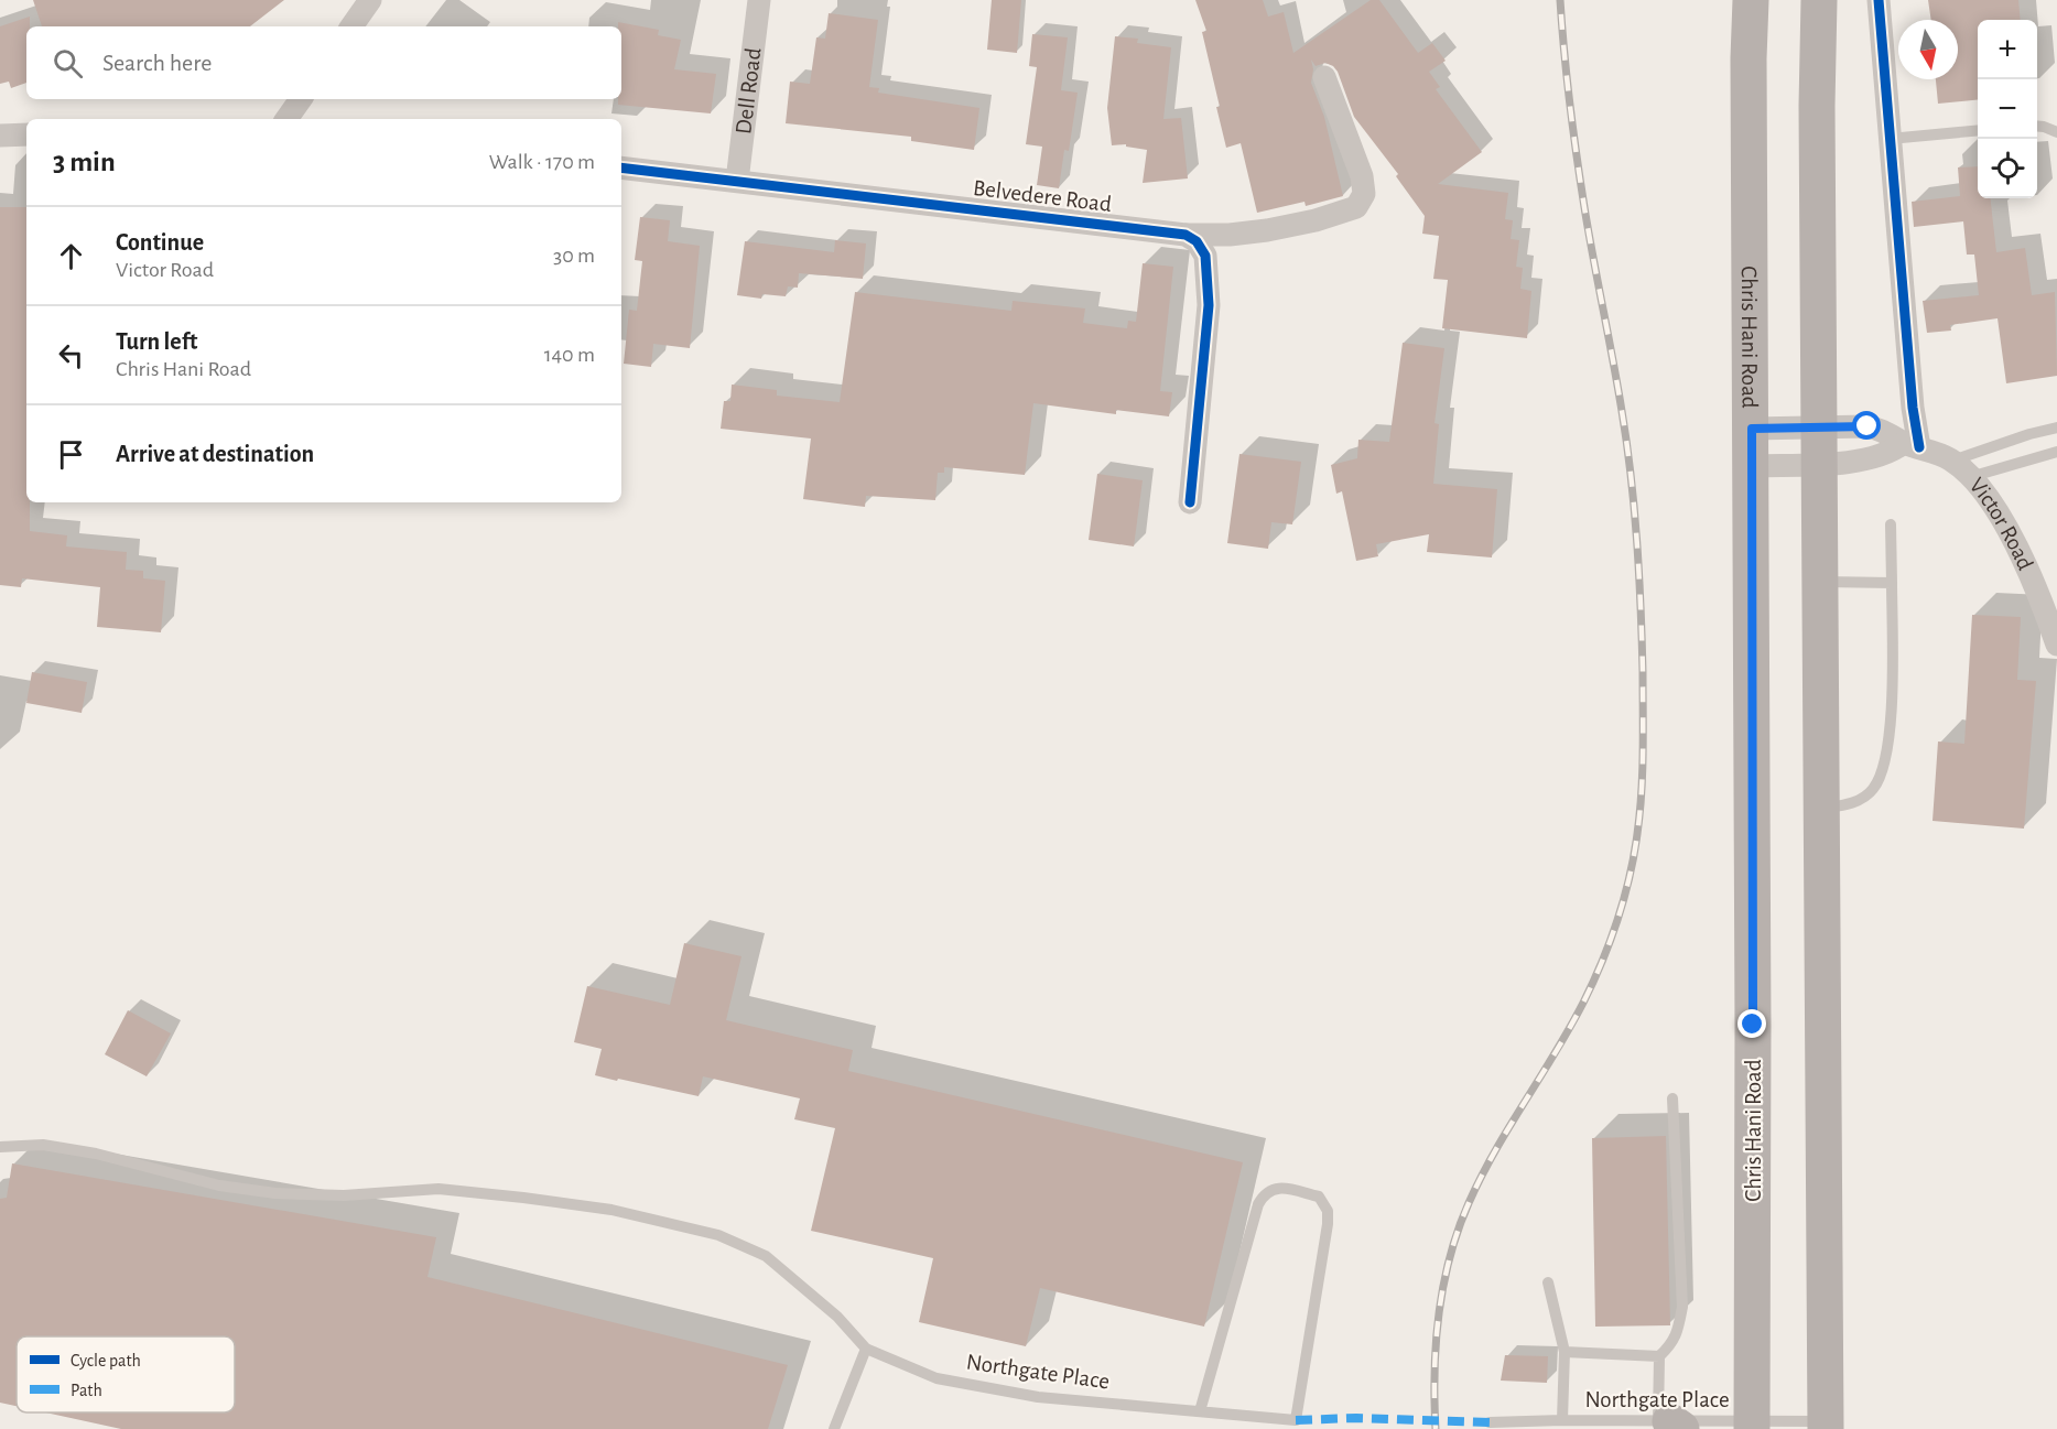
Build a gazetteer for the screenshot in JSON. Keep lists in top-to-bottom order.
{
  "streets": {
    "main road": ["Chris Hani Road"],
    "street": ["Dell Road", "Belvedere Road", "Victor Road"],
    "lane": ["Northgate Place"]
  },
  "crossings": [
    ["Dell Road", "Belvedere Road"],
    ["Chris Hani Road", "Victor Road"],
    ["Chris Hani Road", "Northgate Place"]
  ],
  "legend": ["Cycle path", "Path"],
  "north": "bottom",
  "page": {
    "map_buttons": ["+", "−"],
    "search": "Search here",
    "heading": ["3 min", "Walk · 170 m"],
    "list": [
      ["Continue", "Victor Road", "30 m"],
      ["Turn left", "Chris Hani Road", "140 m"],
      "Arrive at destination"
    ]
  }
}
